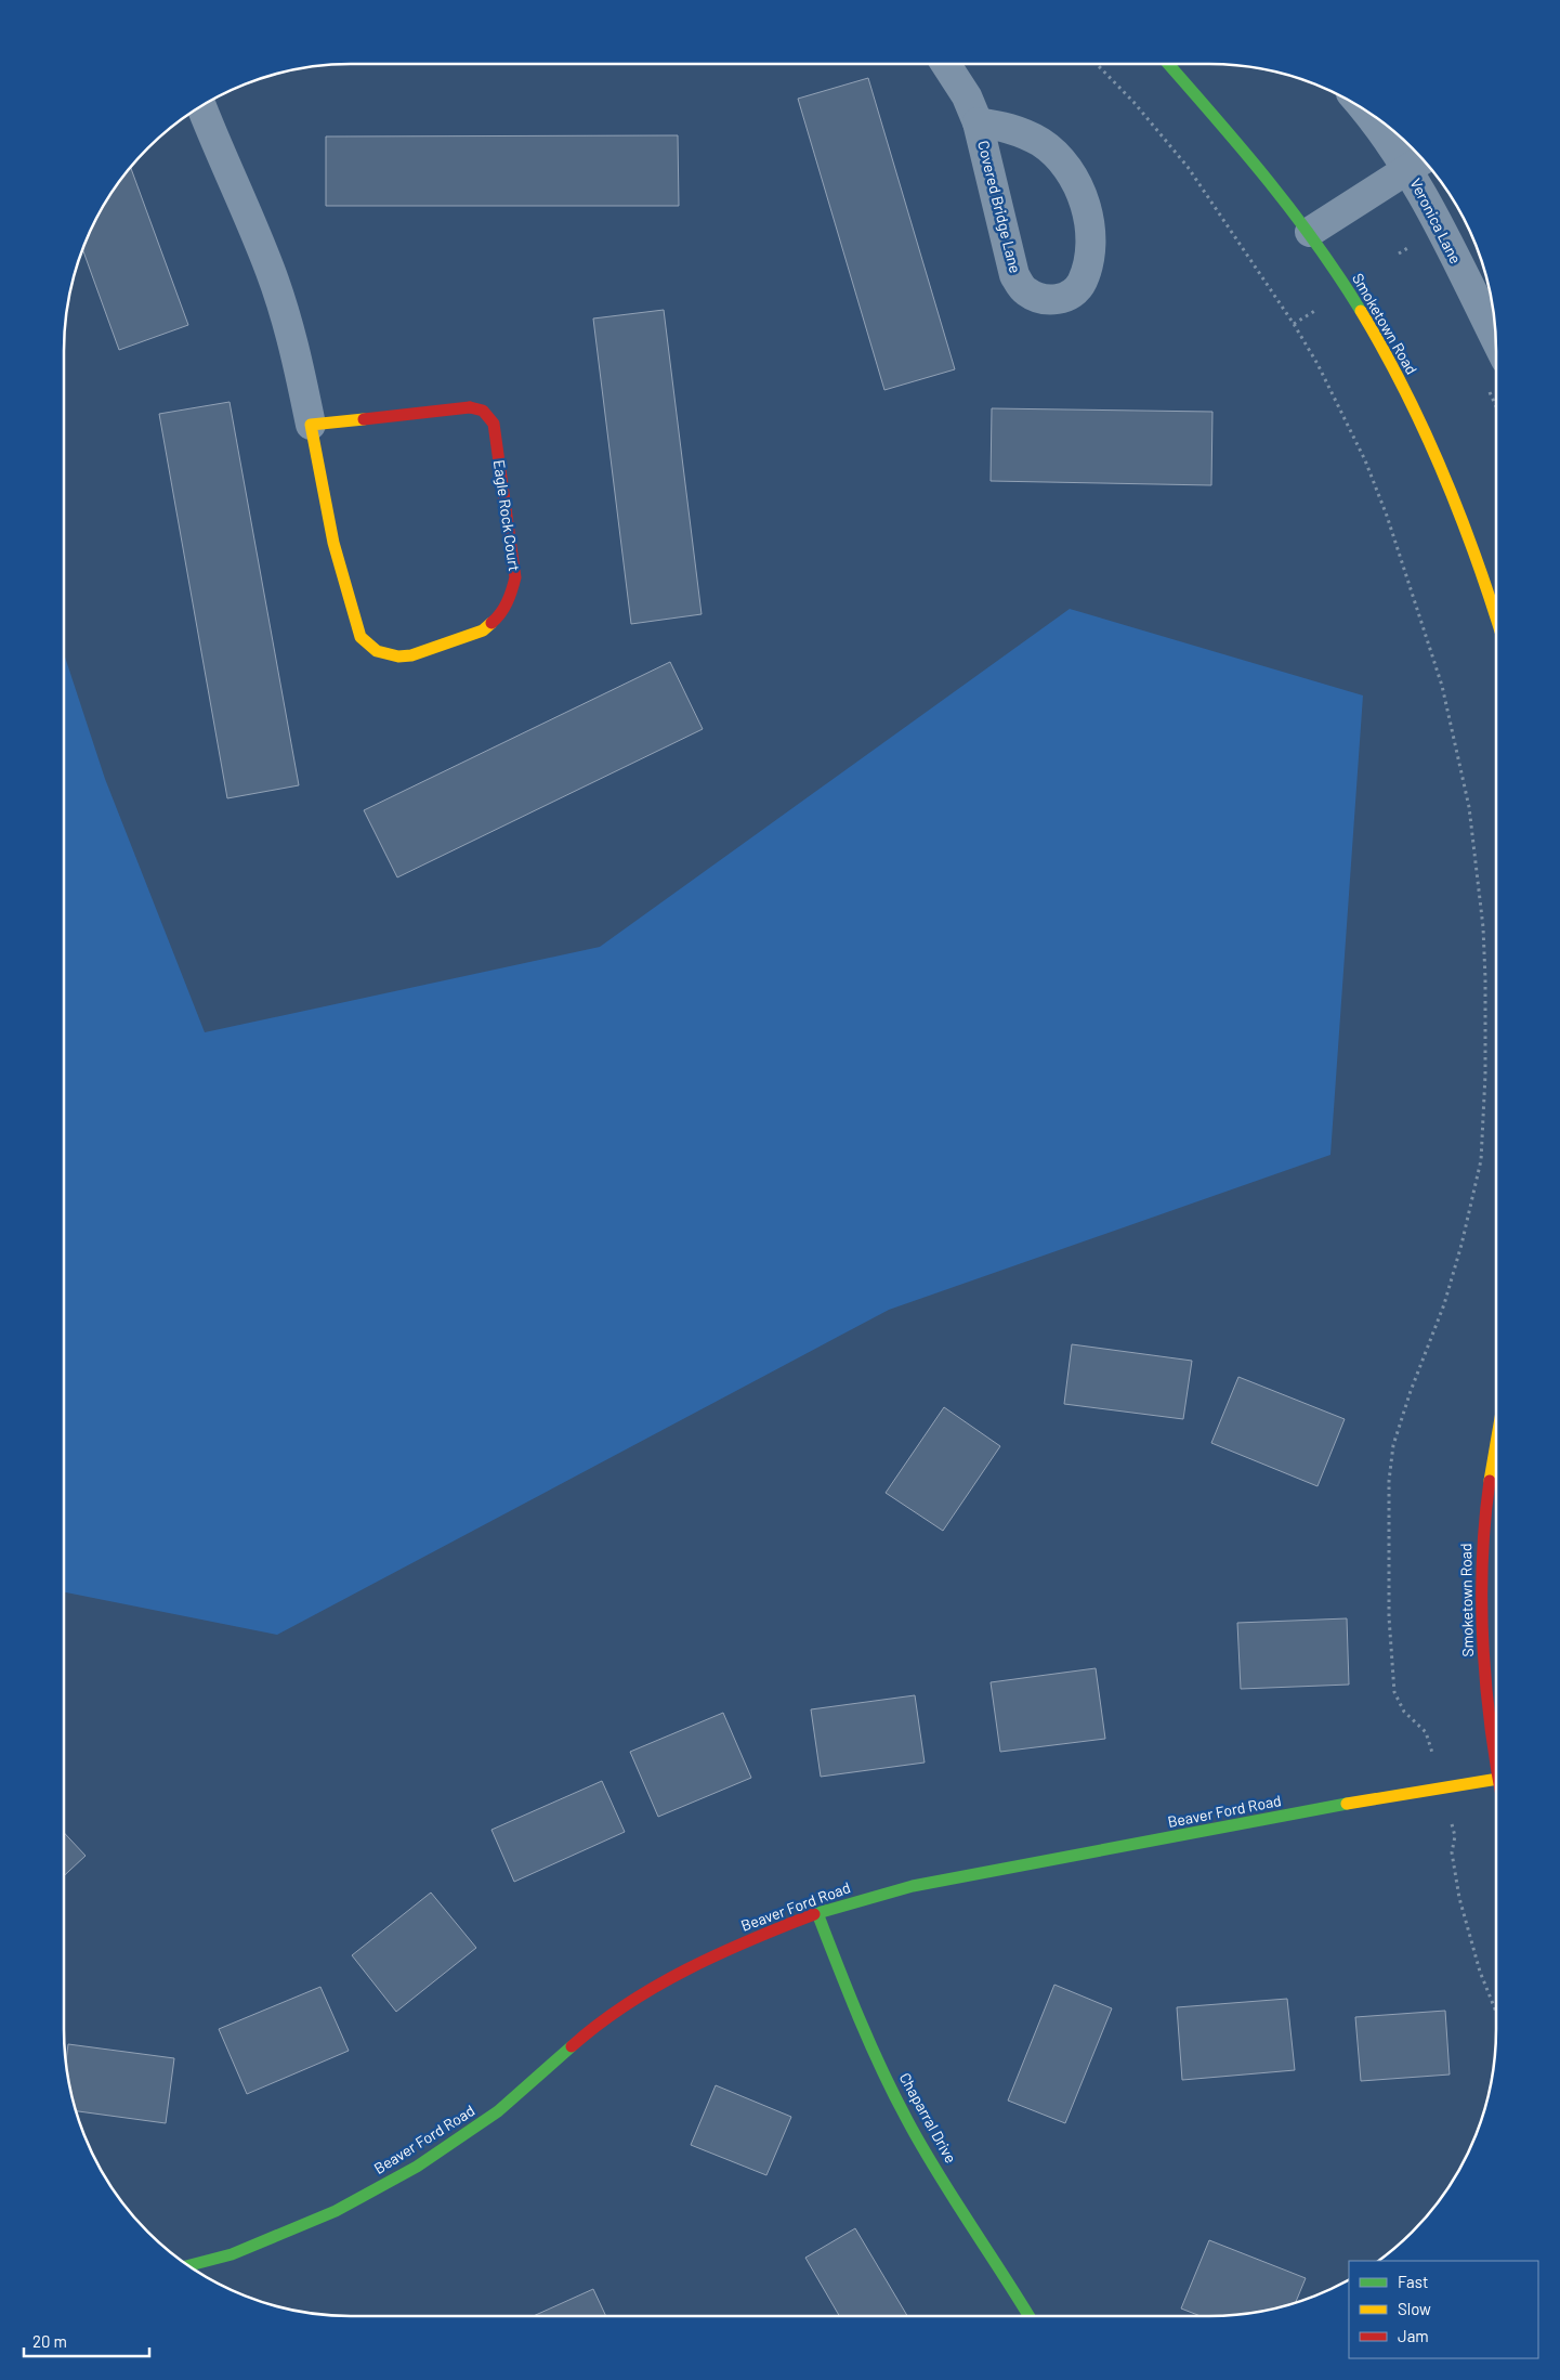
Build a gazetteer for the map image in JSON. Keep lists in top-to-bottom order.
{
  "streets": {
    "street": [
      "Covered Bridge Lane",
      "Veronica Lane",
      "Smoketown Road",
      "Eagle Rock Court",
      "Beaver Ford Road",
      "Chaparral Drive"
    ]
  },
  "crossings": [
    ["Beaver Ford Road", "Chaparral Drive"]
  ],
  "legend": ["Fast", "Slow", "Jam"],
  "scale_bar": "20 m"
}
